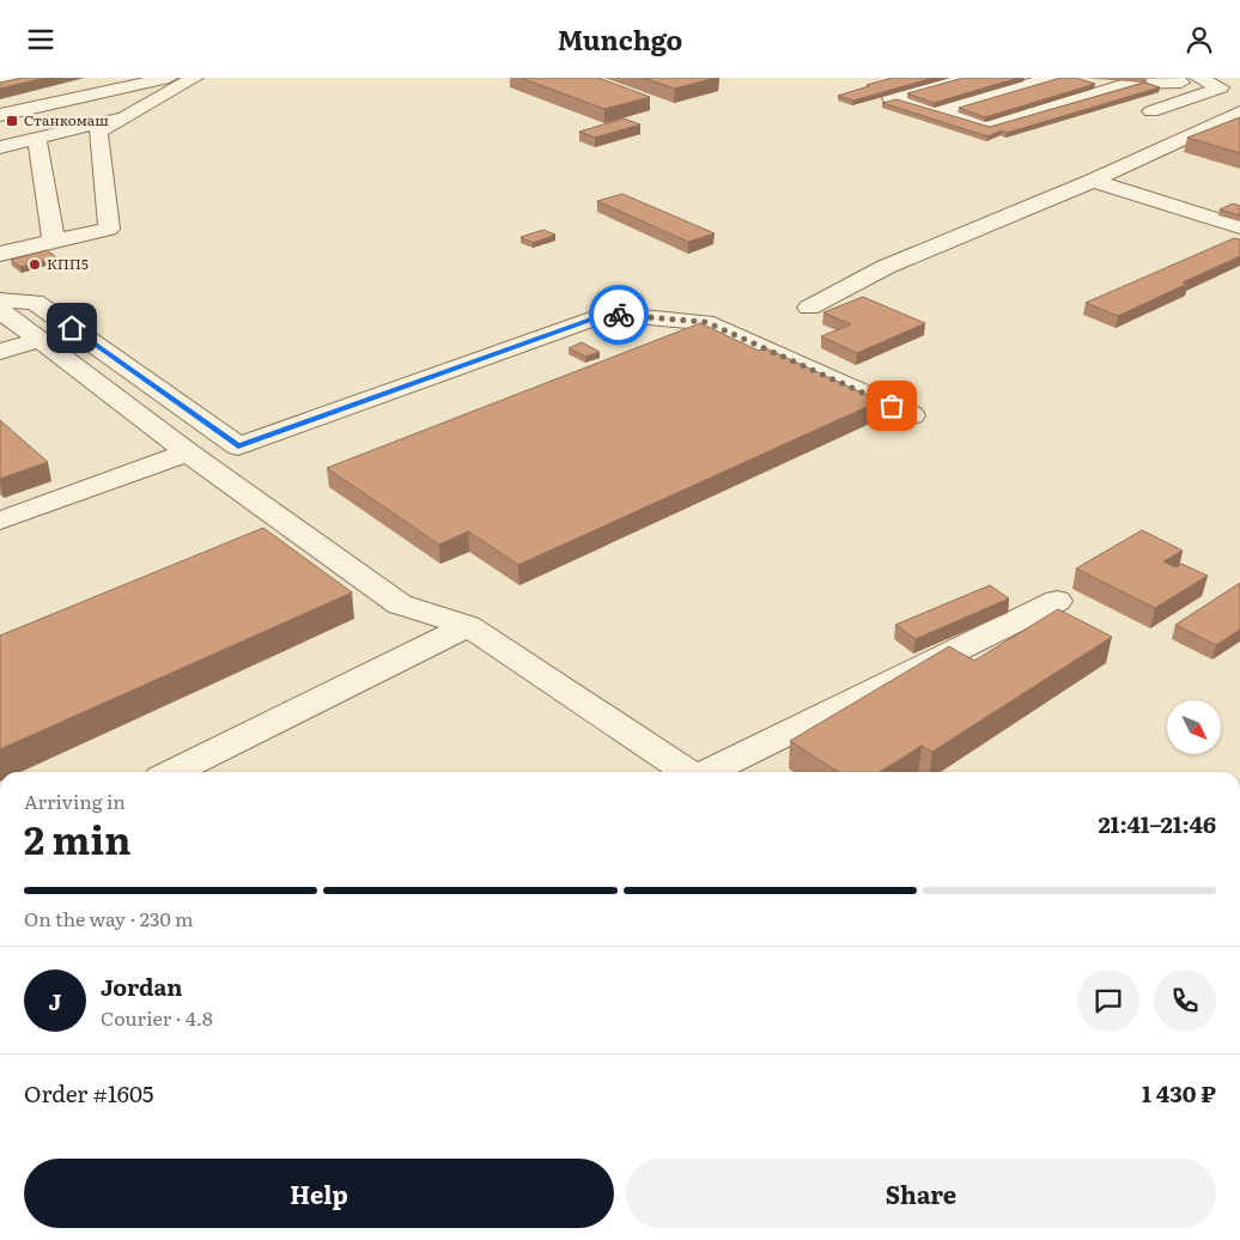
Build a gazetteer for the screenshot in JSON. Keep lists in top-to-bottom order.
{
  "places": {
    "transit": ["Станкомаш"],
    "other": ["КПП5"]
  },
  "north": "bottom right",
  "page": {
    "header": "Munchgo",
    "heading": ["2 min", "Arriving in", "21:41–21:46"],
    "panel": [
      "Jordan",
      "Courier · 4.8",
      "Order #1605",
      "1 430 ₽"
    ],
    "bar": "On the way · 230 m",
    "round": "J",
    "buttons": ["Help", "Share"]
  }
}
